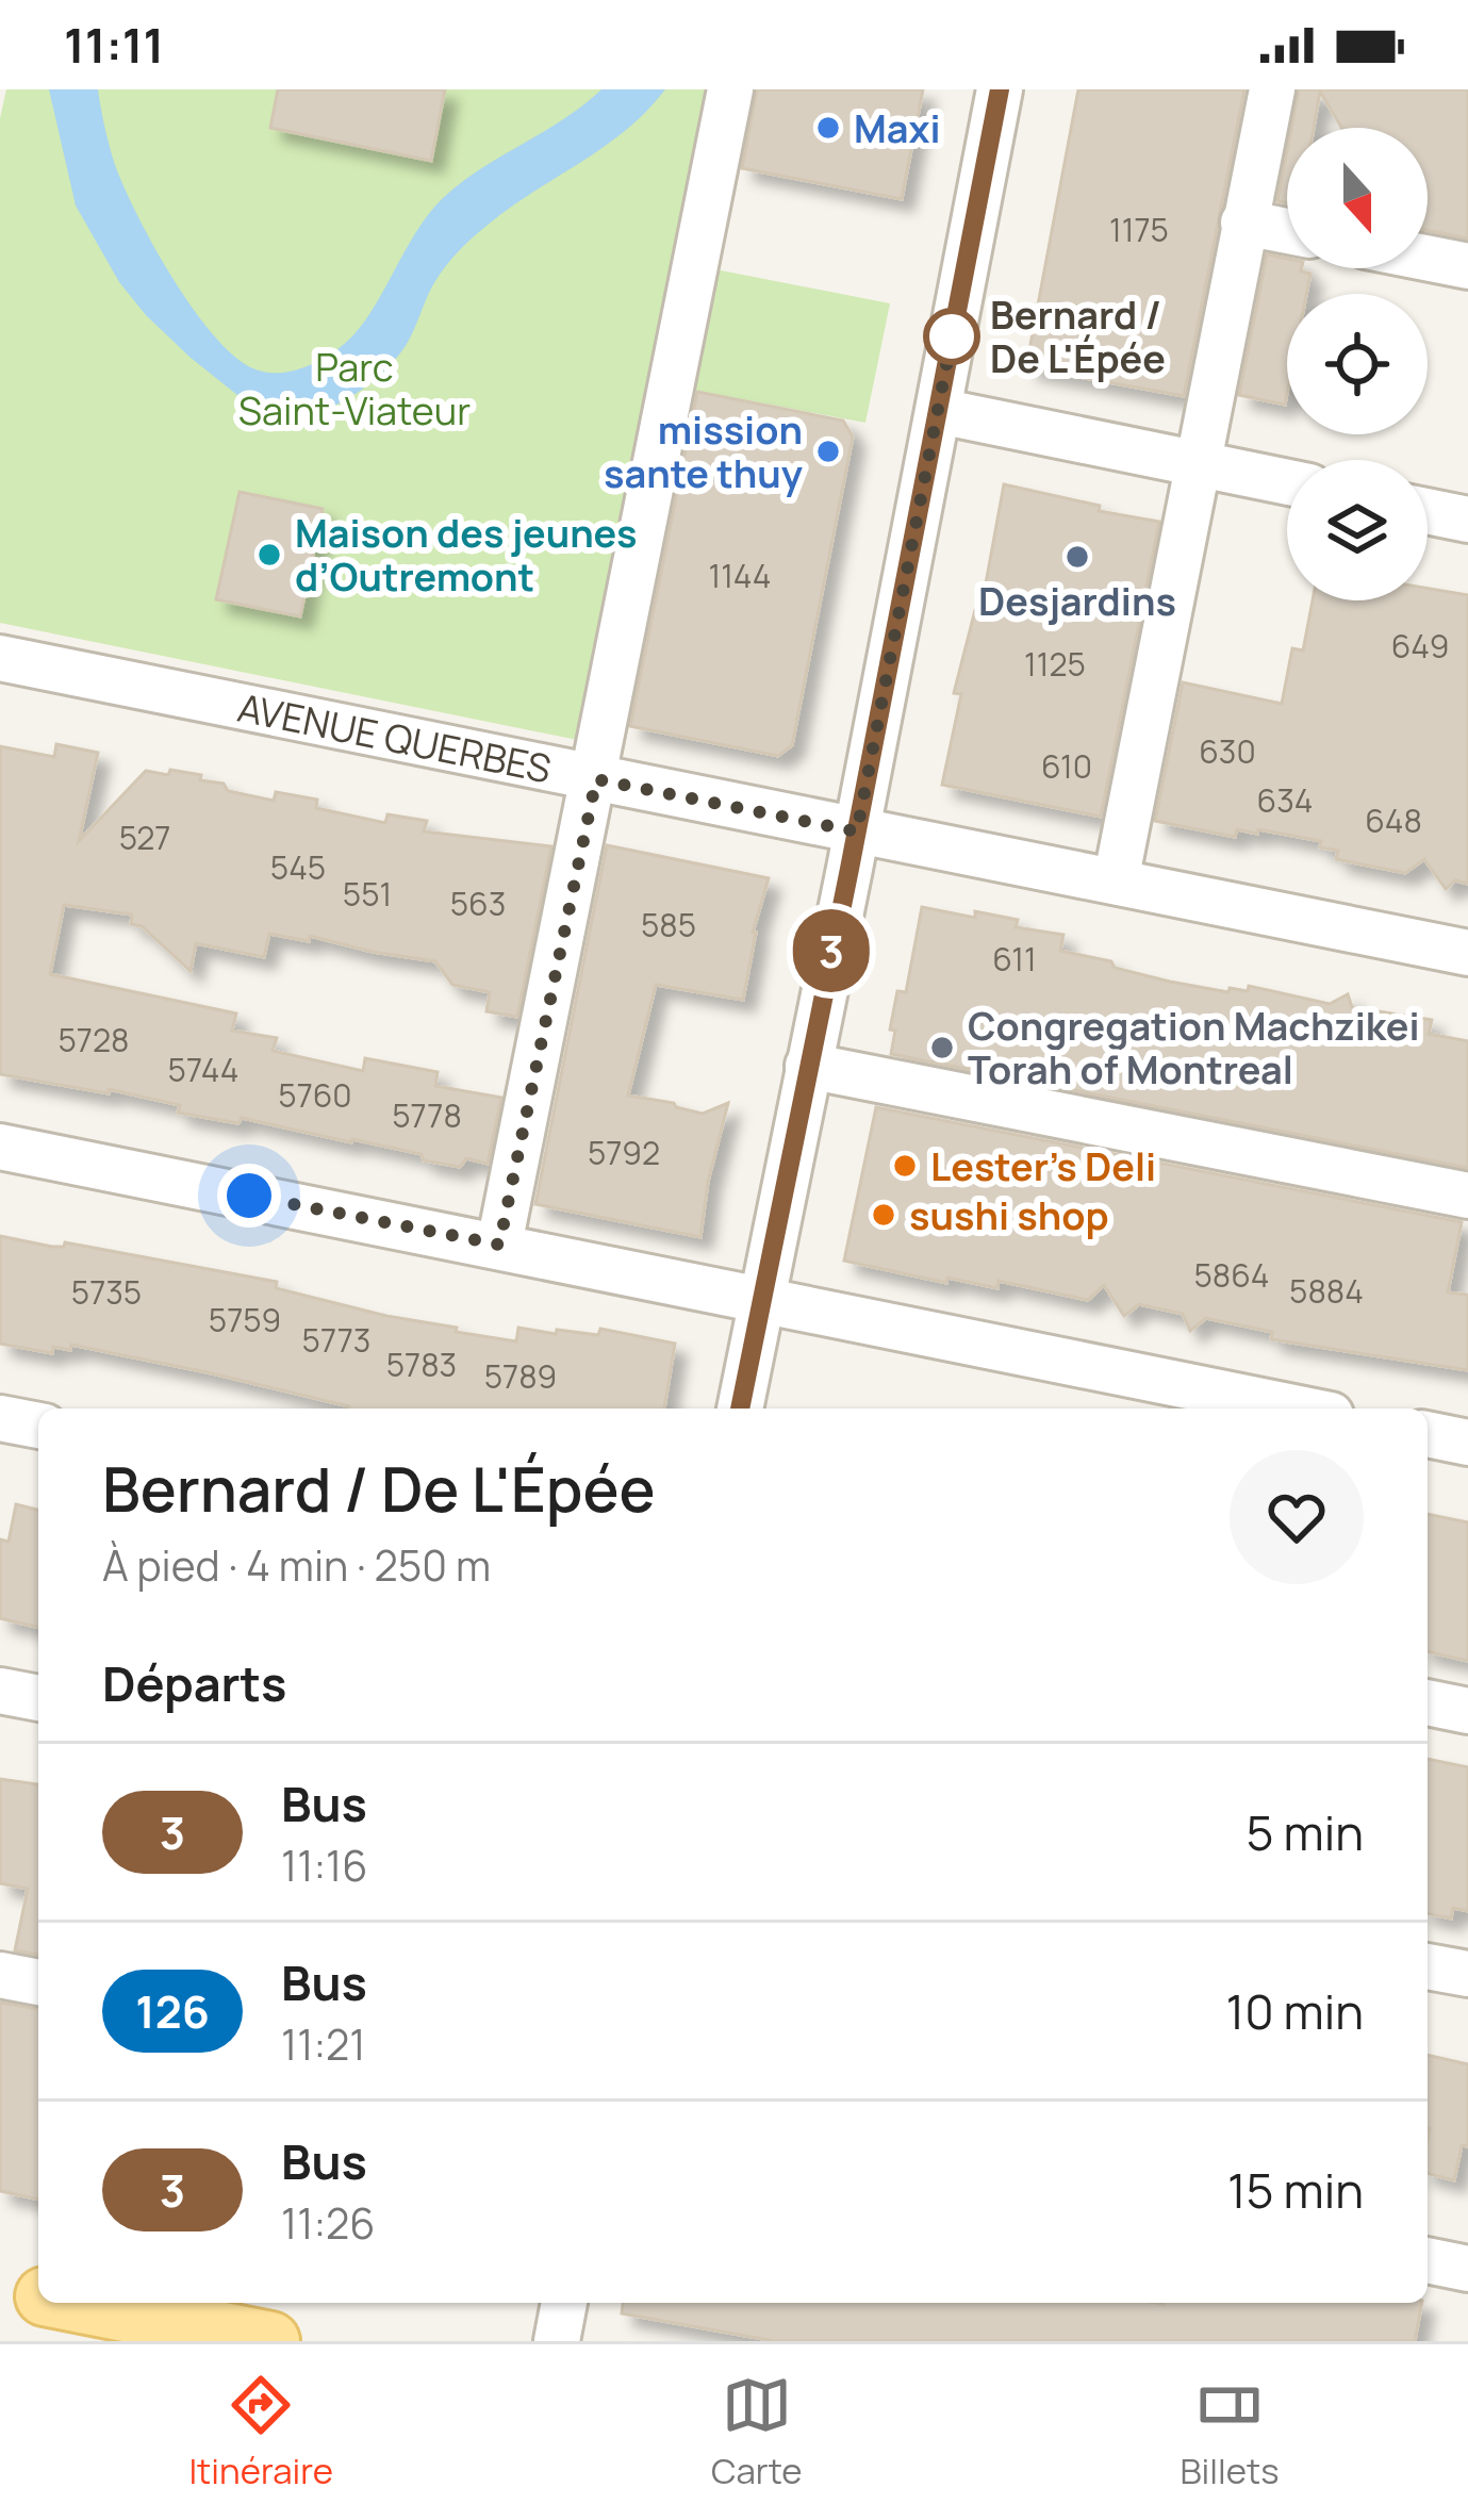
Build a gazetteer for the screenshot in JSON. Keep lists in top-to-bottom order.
{
  "streets": {
    "street": ["AVENUE QUERBES"]
  },
  "parks": ["Parc Saint-Viateur"],
  "places": [
    "Maxi",
    "Bernard / De L'Épée",
    "mission sante thuy",
    "Maison des jeunes d’Outremont",
    "Desjardins",
    "Congregation Machzikei Torah of Montreal",
    "Lester's Deli",
    "sushi shop"
  ],
  "lines": ["bus line 3"],
  "house_numbers": [
    "1175",
    "1144",
    "649",
    "1125",
    "630",
    "610",
    "634",
    "648",
    "527",
    "545",
    "551",
    "563",
    "585",
    "611",
    "5728",
    "5744",
    "5760",
    "5778",
    "5792",
    "5864",
    "5884",
    "5735",
    "5759",
    "5773",
    "5783",
    "5789"
  ],
  "north": "bottom",
  "page": {
    "status": "11:11",
    "on_map": "3",
    "heading": [
      ["Bernard / De L'Épée", "À pied · 4 min · 250 m"],
      "Départs"
    ],
    "list": [
      {
        "mark": "3",
        "name": "Bus",
        "note": "11:16",
        "value": "5 min"
      },
      {
        "mark": "126",
        "name": "Bus",
        "note": "11:21",
        "value": "10 min"
      },
      {
        "mark": "3",
        "name": "Bus",
        "note": "11:26",
        "value": "15 min"
      }
    ],
    "tabs": ["Itinéraire", "Carte", "Billets"]
  }
}
